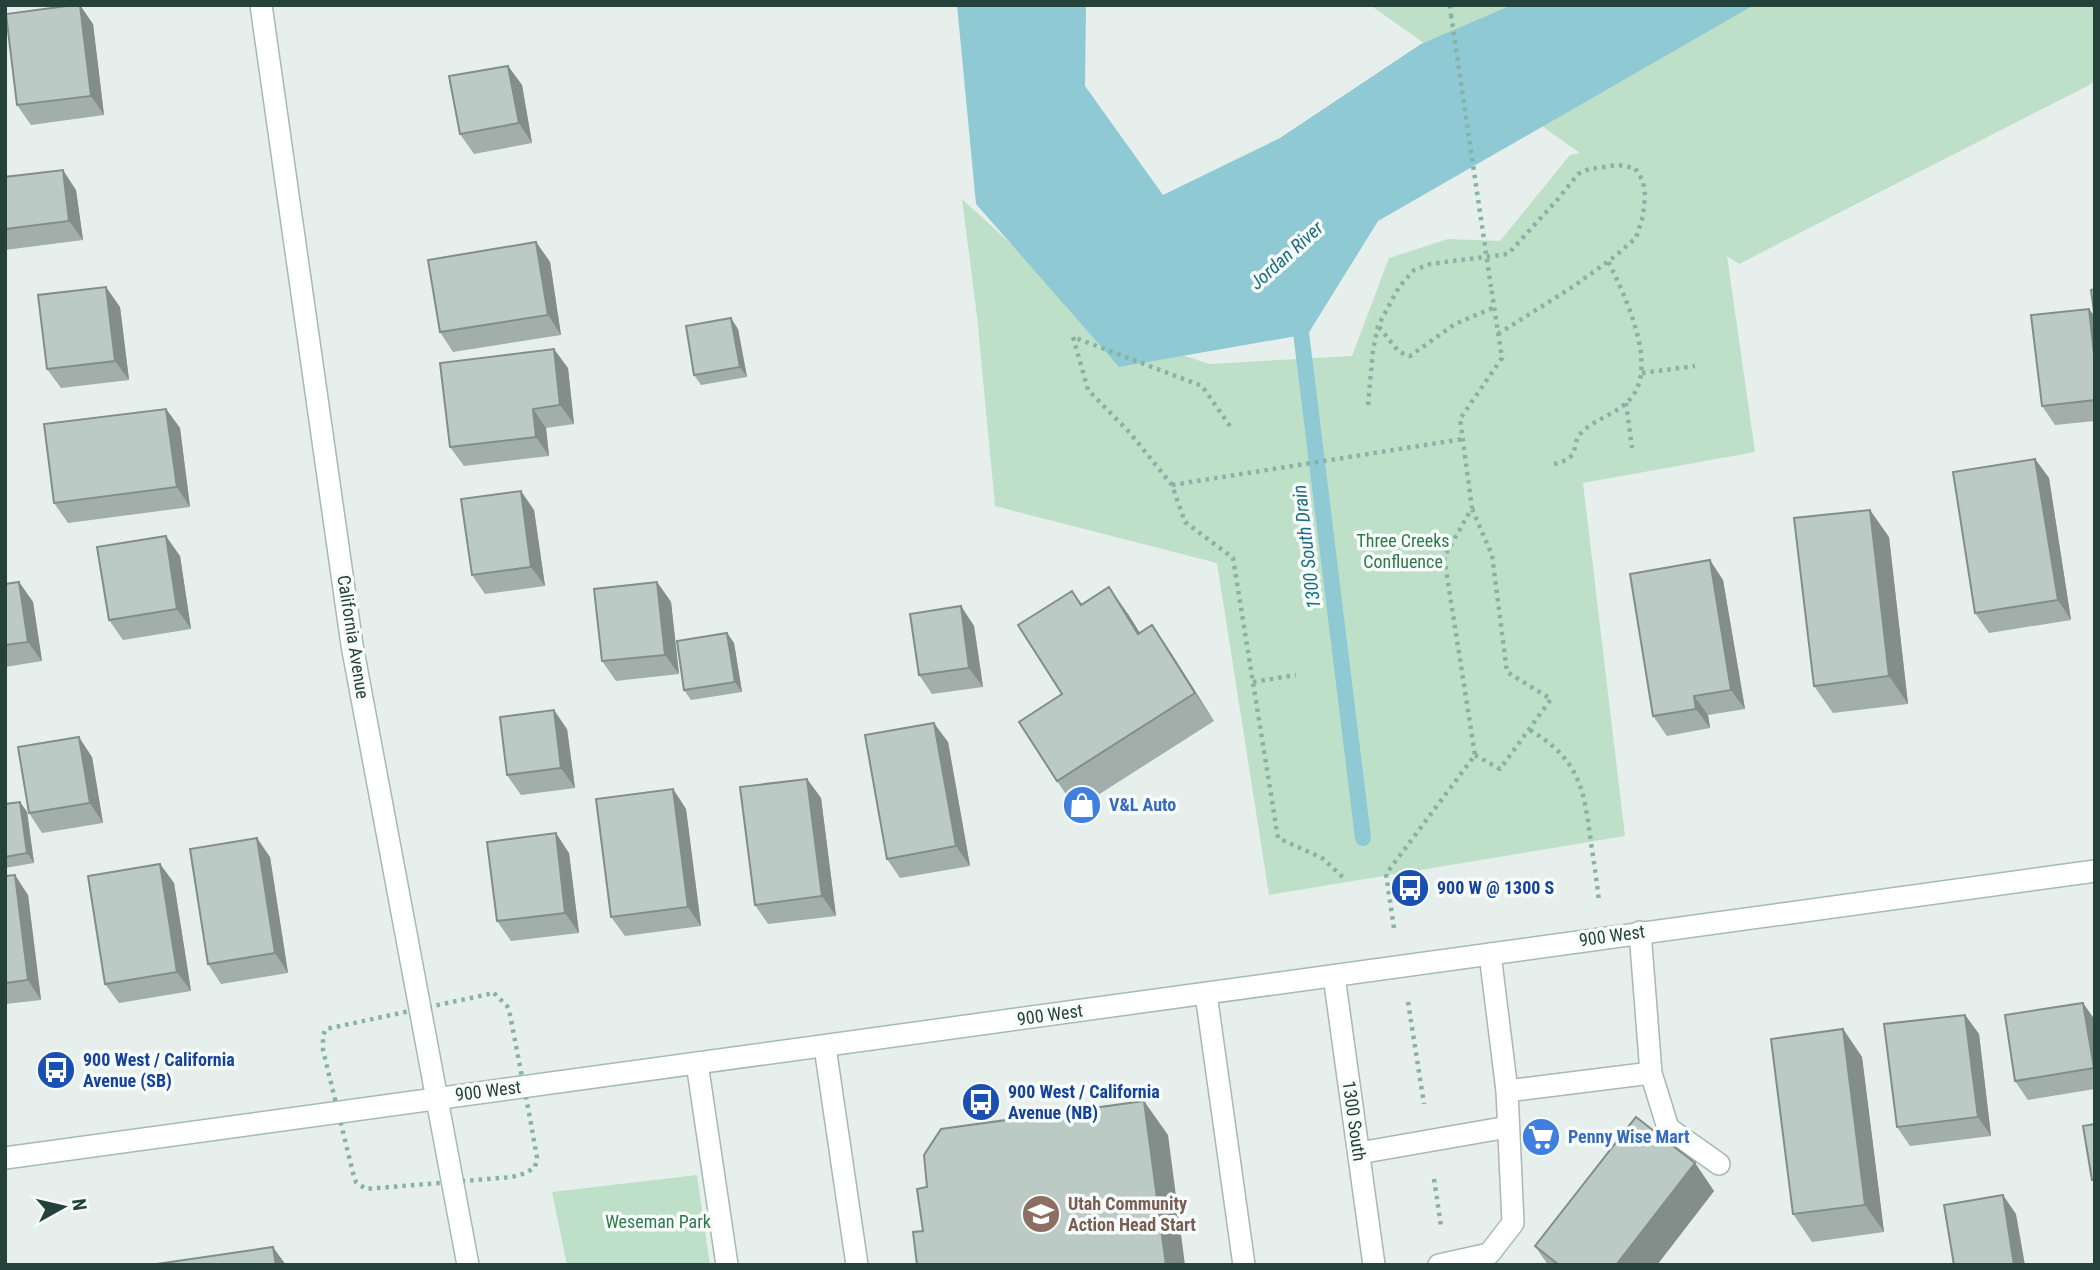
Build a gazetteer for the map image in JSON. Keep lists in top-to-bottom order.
{
  "streets": {
    "main road": ["California Avenue", "900 West", "1300 South"]
  },
  "crossings": [
    ["California Avenue", "900 West"],
    ["900 West", "1300 South"]
  ],
  "water": ["Jordan River", "1300 South Drain"],
  "parks": ["Three Creeks Confluence", "Weseman Park"],
  "places": {
    "shop": ["V&L Auto"],
    "bus stop": ["900 W @ 1300 S", "900 West / California Avenue (SB)", "900 West / California Avenue (NB)"],
    "supermarket": ["Penny Wise Mart"],
    "school or university": ["Utah Community Action Head Start"]
  },
  "north": "right"
}
